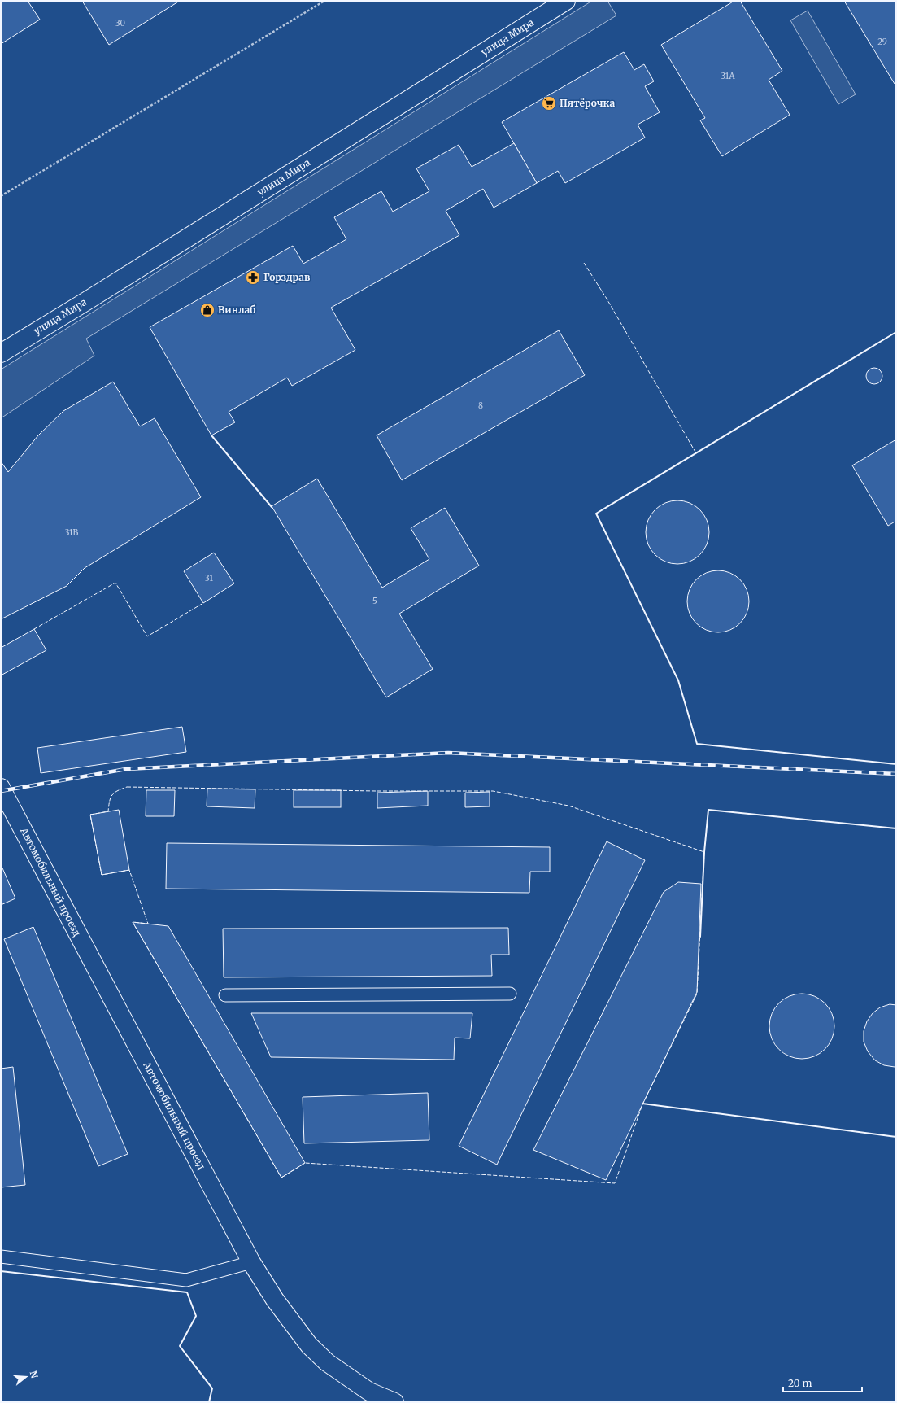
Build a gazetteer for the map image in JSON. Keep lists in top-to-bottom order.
{
  "streets": {
    "main road": ["улица Мира", "Автомобильный проезд"]
  },
  "places": {
    "supermarket": ["Пятёрочка"],
    "pharmacy": ["Горздрав"],
    "shop": ["Винлаб"]
  },
  "house_numbers": [
    "30",
    "29",
    "31А",
    "8",
    "31В",
    "31",
    "5"
  ],
  "scale_bar": "20 m",
  "north": "right"
}
